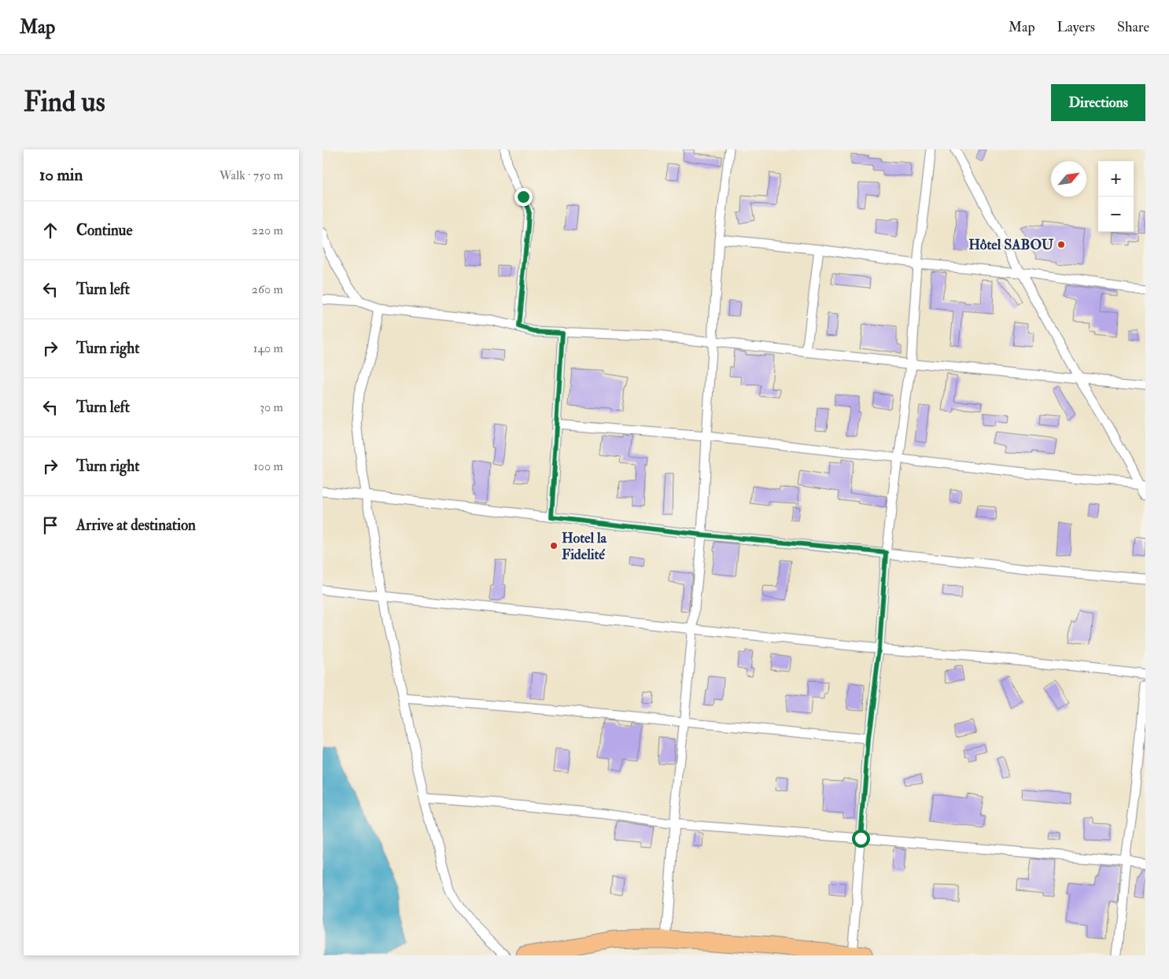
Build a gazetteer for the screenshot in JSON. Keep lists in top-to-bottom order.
{
  "places": ["Hôtel SABOU", "Hotel la Fidelité"],
  "north": "top right",
  "page": {
    "header": "Map",
    "nav": ["Map", "Layers", "Share"],
    "buttons": "Directions",
    "title": "Find us",
    "heading": ["10 min", "Walk · 750 m"],
    "map_buttons": ["+", "−"],
    "list": [
      ["Continue", "220 m"],
      ["Turn left", "260 m"],
      ["Turn right", "140 m"],
      ["Turn left", "30 m"],
      ["Turn right", "100 m"],
      "Arrive at destination"
    ]
  }
}
